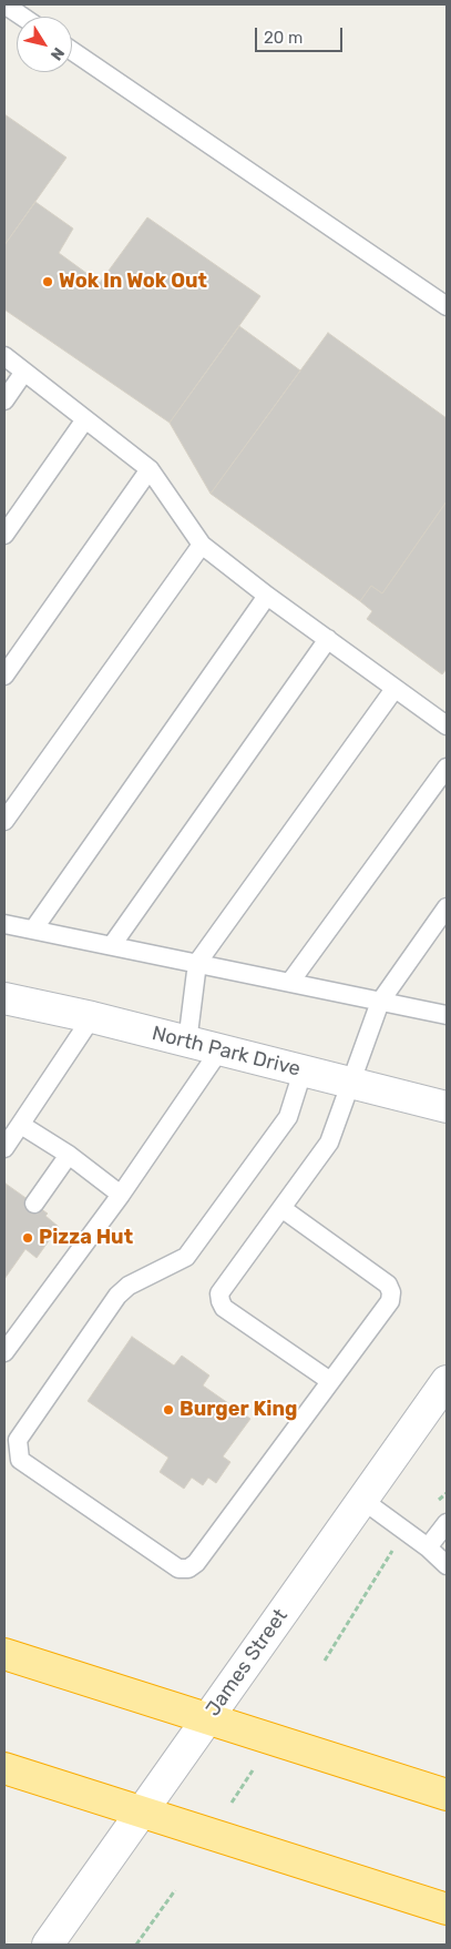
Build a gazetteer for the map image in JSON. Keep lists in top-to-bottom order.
{
  "streets": {
    "street": ["North Park Drive", "James Street"]
  },
  "places": ["Wok In Wok Out", "Pizza Hut", "Burger King"],
  "scale_bar": "20 m",
  "north": "bottom right"
}
